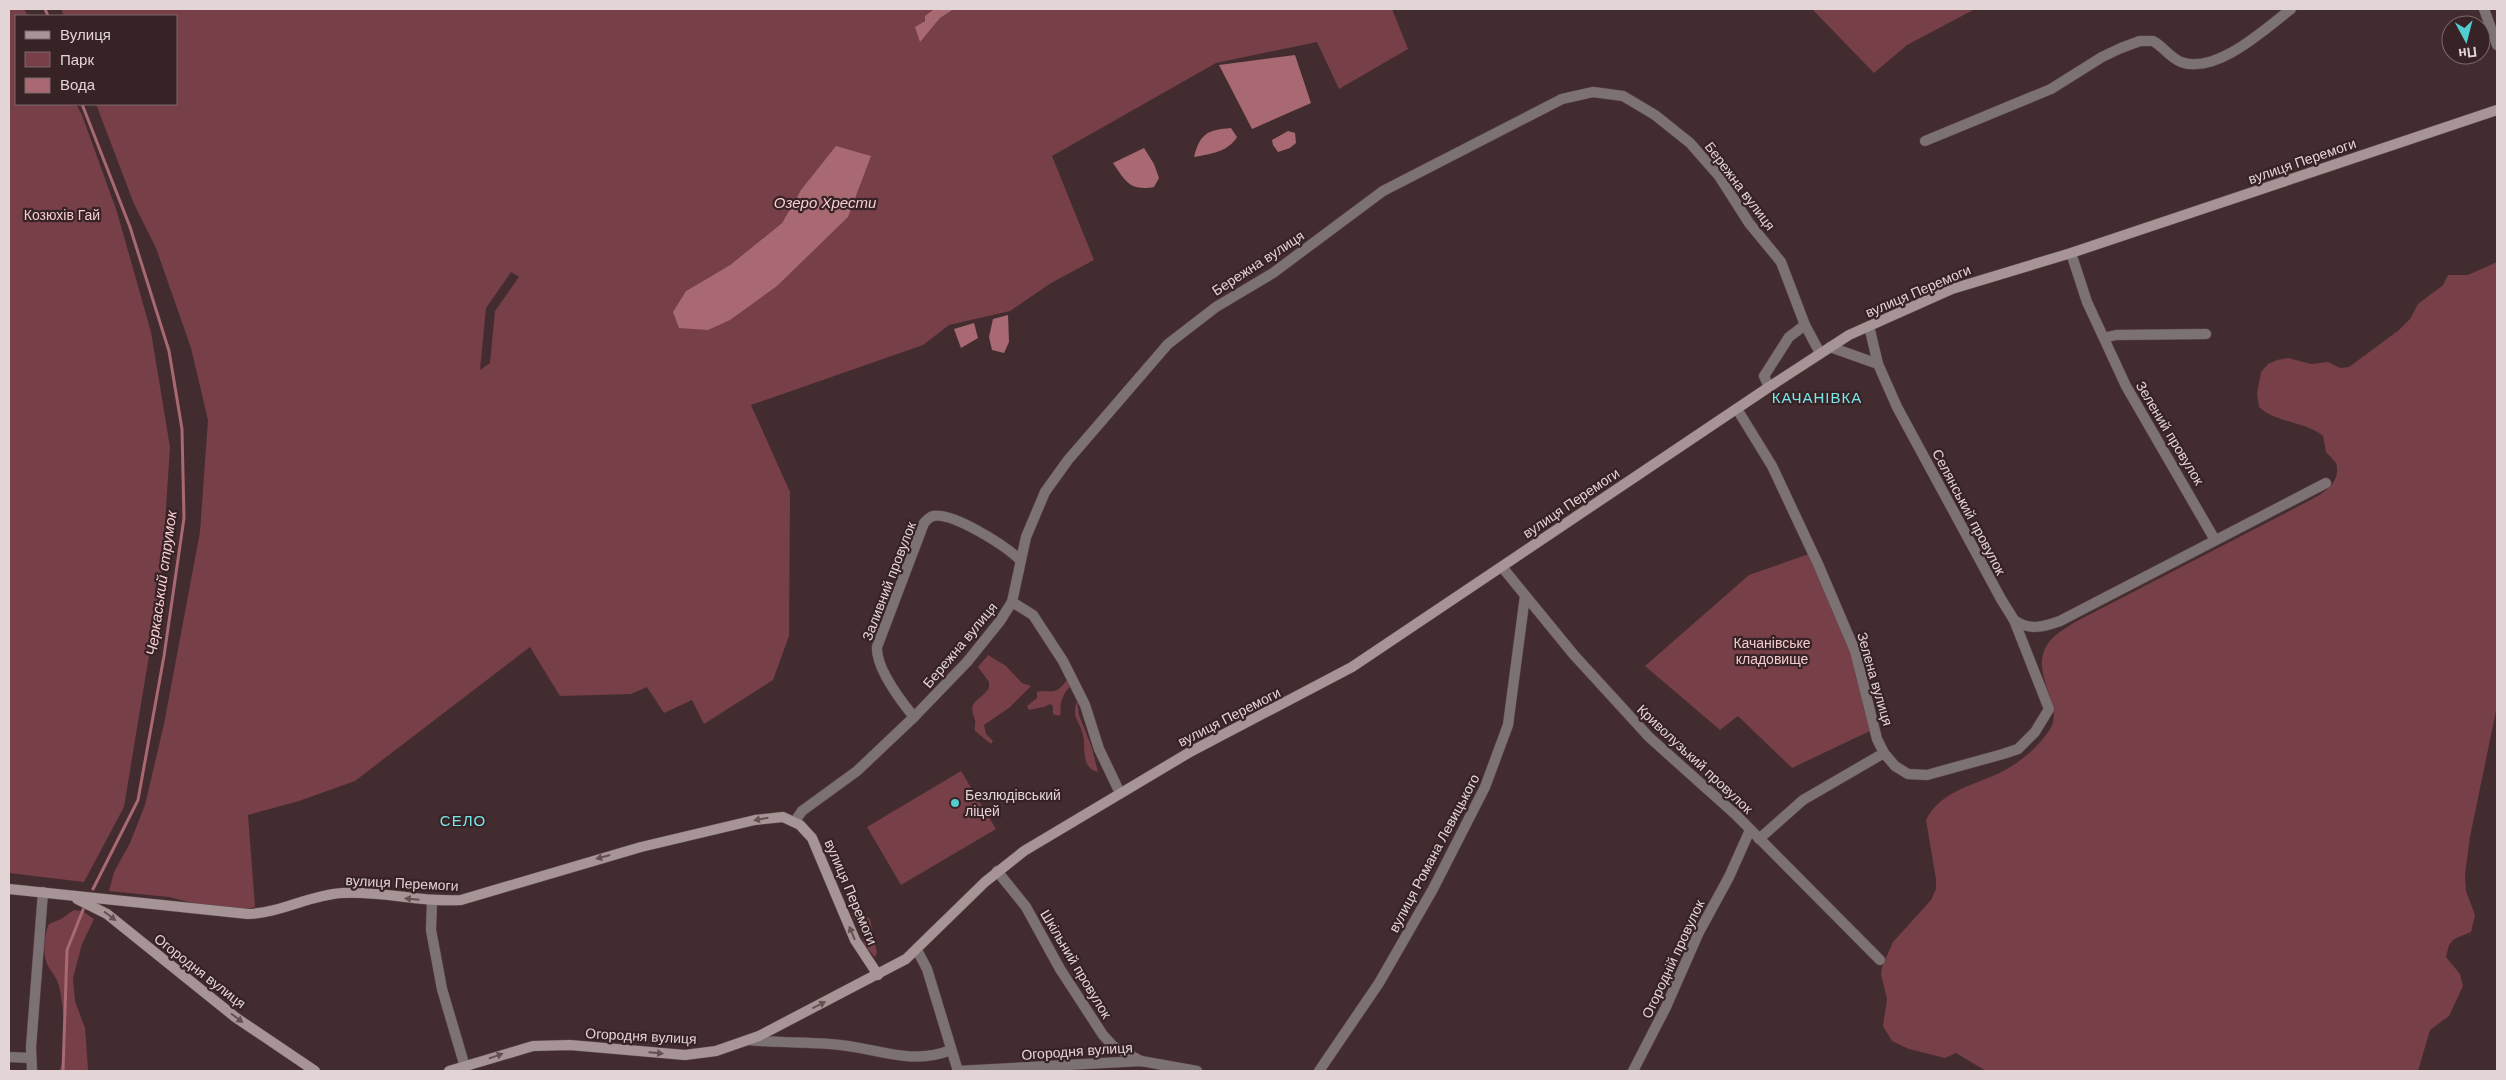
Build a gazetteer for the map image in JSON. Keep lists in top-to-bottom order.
{
  "streets": {
    "street": [
      "вулиця Перемоги",
      "Бережна вулиця",
      "Зелений провулок",
      "Селянський провулок",
      "Заливний провулок",
      "Зелена вулиця",
      "Криволузький провулок",
      "вулиця Романа Левицького",
      "Огородній провулок",
      "Шкільний провулок",
      "Огородня вулиця"
    ]
  },
  "crossings": [
    ["вулиця Перемоги", "Бережна вулиця"],
    ["вулиця Перемоги", "Зелений провулок"],
    ["вулиця Перемоги", "Селянський провулок"],
    ["вулиця Перемоги", "Зелена вулиця"],
    ["вулиця Перемоги", "Криволузький провулок"],
    ["вулиця Перемоги", "Шкільний провулок"],
    ["вулиця Перемоги", "Огородня вулиця"],
    ["Бережна вулиця", "Заливний провулок"],
    ["Селянський провулок", "Зелена вулиця"],
    ["Криволузький провулок", "вулиця Романа Левицького"],
    ["Криволузький провулок", "Огородній провулок"],
    ["Шкільний провулок", "Огородня вулиця"]
  ],
  "one_way": ["Огородня вулиця"],
  "districts": ["КАЧАНІВКА", "СЕЛО"],
  "water": ["Озеро Хрести", "Черкаський струмок"],
  "parks": ["Козюхів Гай", "Качанівське кладовище"],
  "places": ["Безлюдівський ліцей"],
  "legend": ["Вулиця", "Парк", "Вода"],
  "north": "bottom"
}
